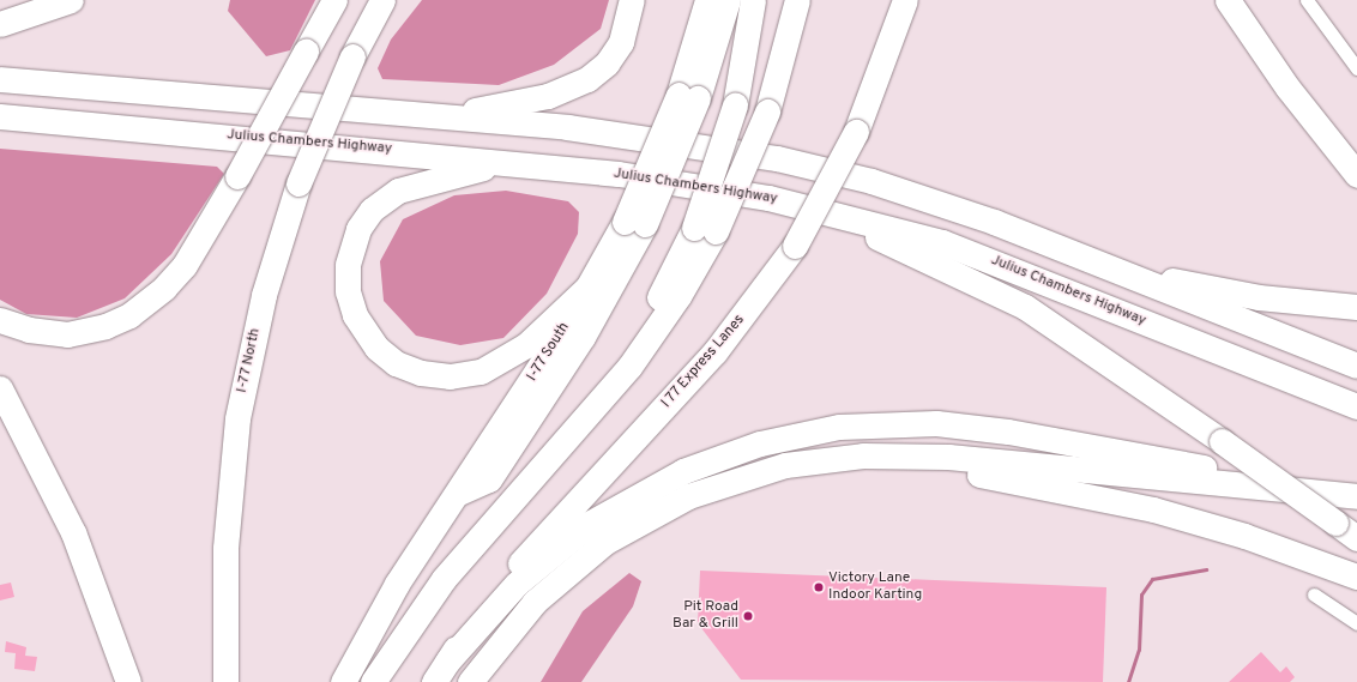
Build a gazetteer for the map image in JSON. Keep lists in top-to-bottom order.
{
  "streets": {
    "highway": [
      "Julius Chambers Highway",
      "I-77 South",
      "I-77 North",
      "I 77 Express Lanes"
    ]
  },
  "places": ["Victory Lane Indoor Karting", "Pit Road Bar & Grill"]
}
